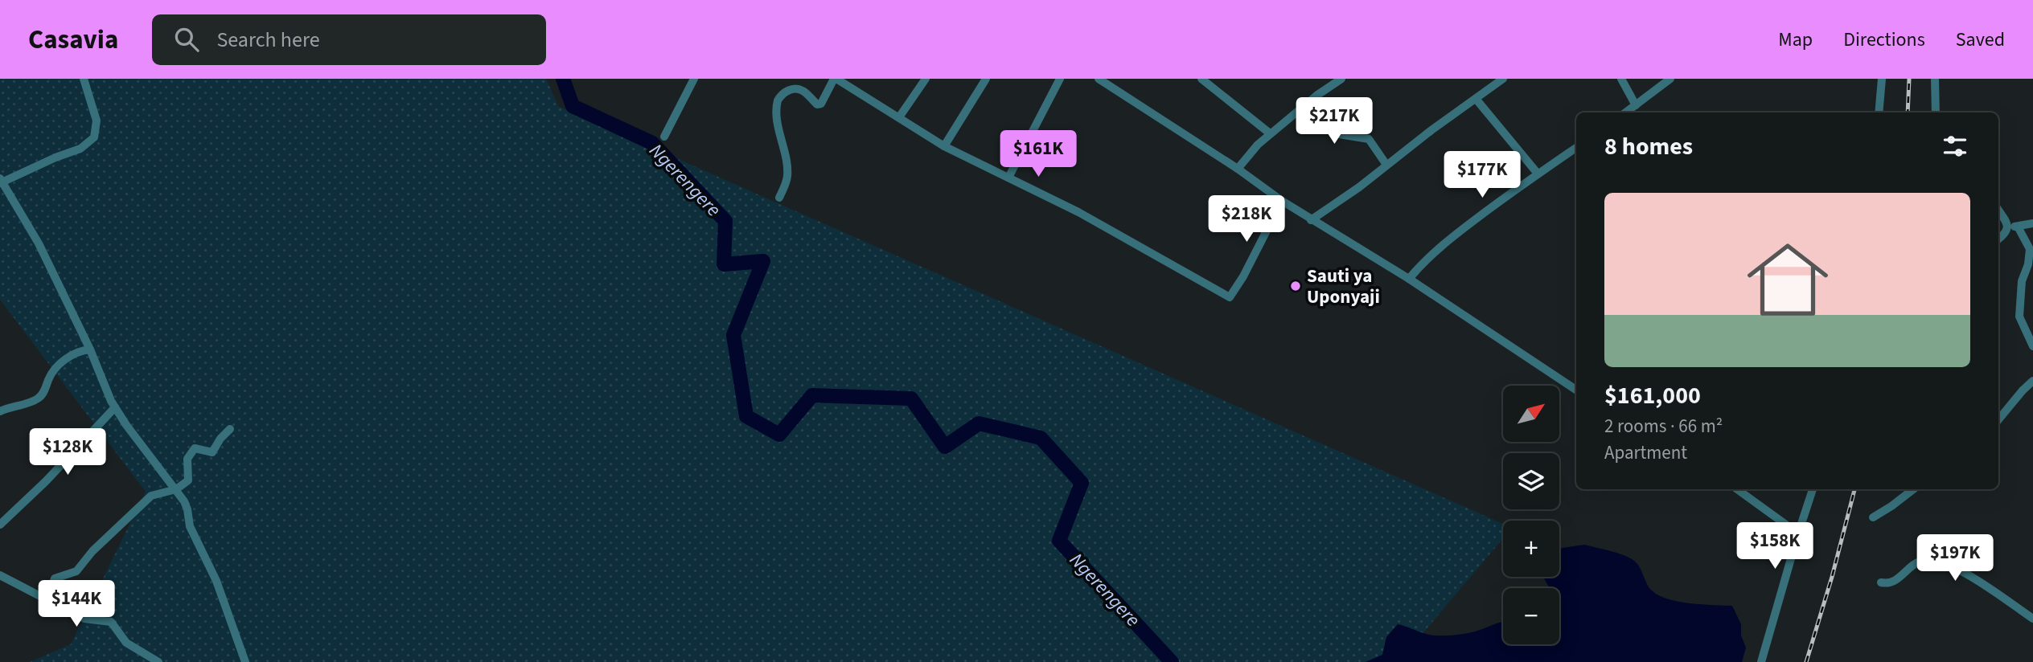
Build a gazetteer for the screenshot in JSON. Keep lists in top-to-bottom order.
{
  "water": ["Ngerengere"],
  "places": ["Sauti ya Uponyaji"],
  "north": "top right",
  "page": {
    "header": "Casavia",
    "search": "Search here",
    "nav": ["Map", "Directions", "Saved"],
    "price": [
      "$217K",
      "$161K",
      "$177K",
      "$218K",
      "$128K",
      "$158K",
      "$197K",
      "$144K"
    ],
    "heading": "8 homes",
    "list": [
      {
        "name": "$161,000",
        "note": "2 rooms · 66 m² · Apartment"
      }
    ],
    "map_buttons": ["+", "−"]
  }
}
